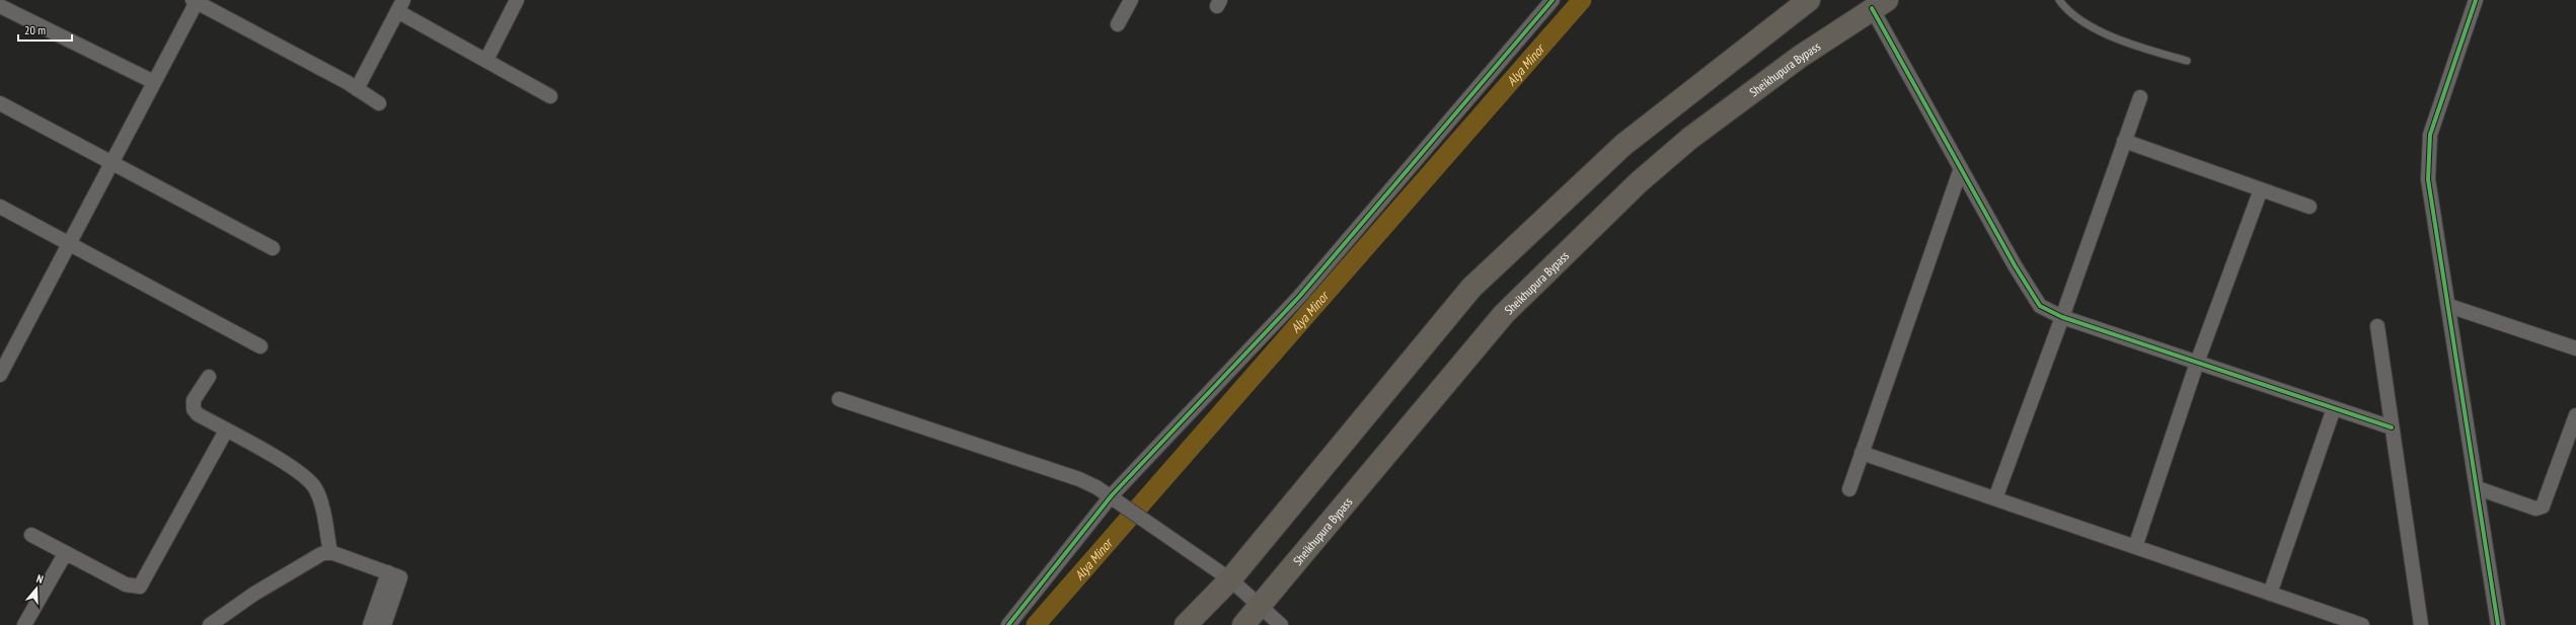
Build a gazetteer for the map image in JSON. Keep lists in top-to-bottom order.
{
  "streets": {
    "highway": ["Sheikhupura Bypass"]
  },
  "water": ["Alya Minor"],
  "scale_bar": "20 m",
  "north": "top"
}
